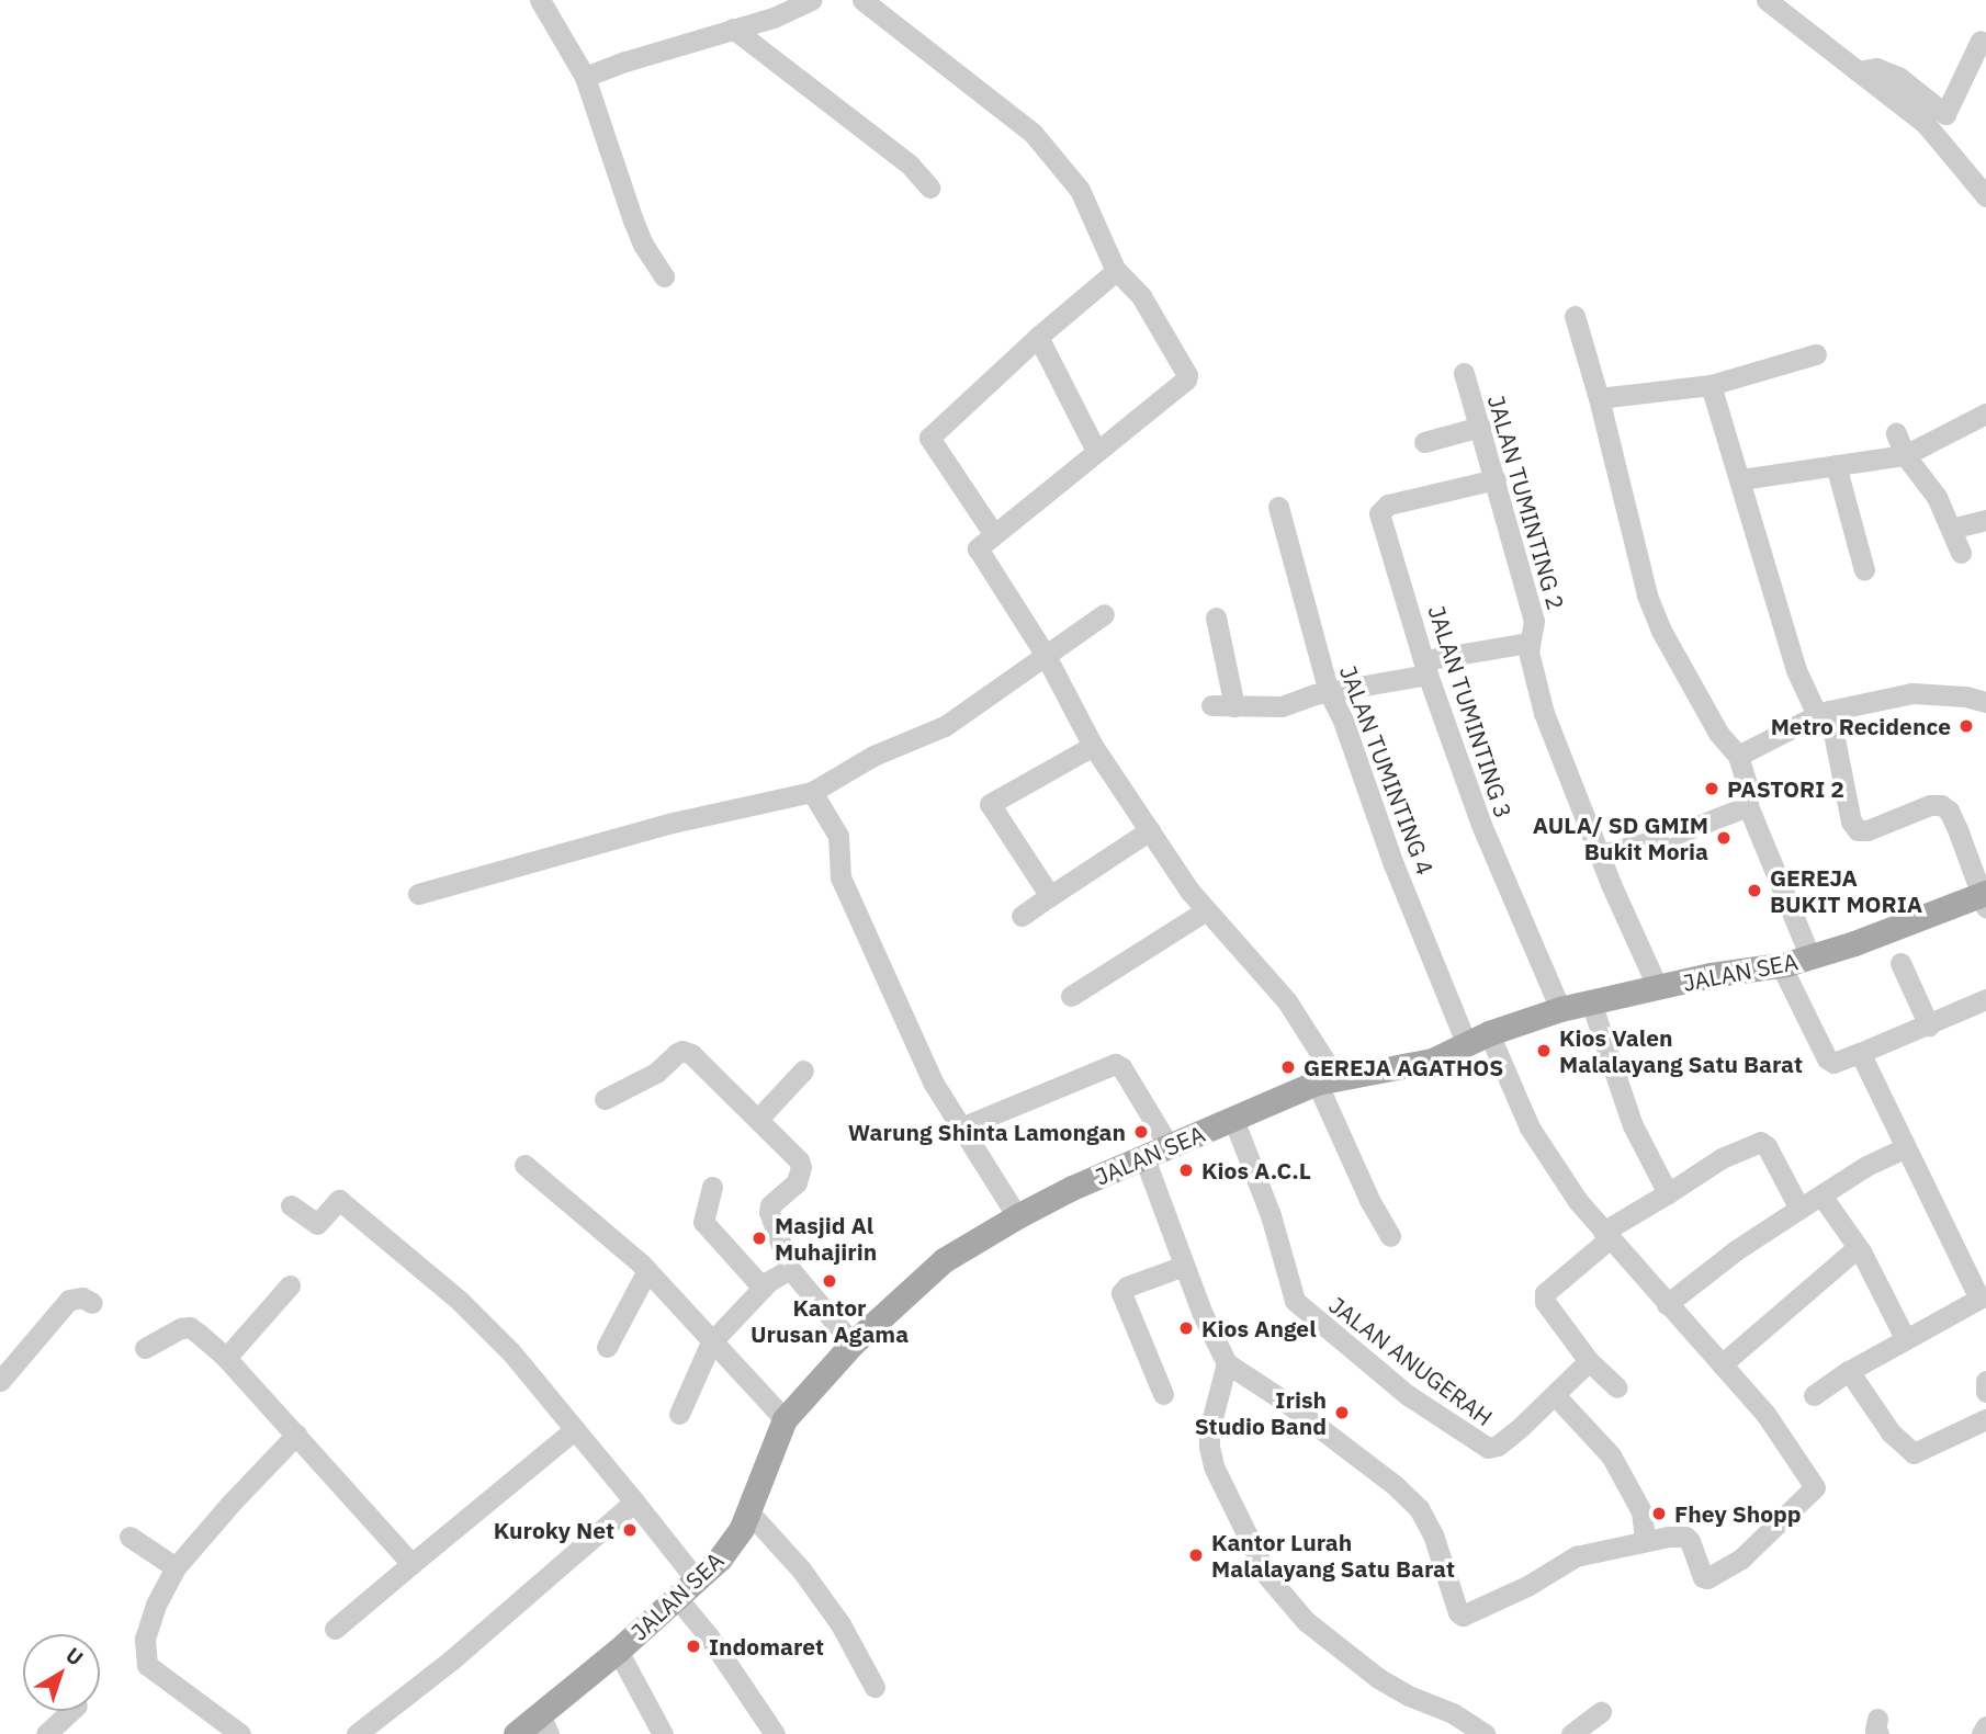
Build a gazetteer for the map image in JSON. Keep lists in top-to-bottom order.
{
  "streets": {
    "main road": ["JALAN SEA"],
    "street": [
      "JALAN TUMINTING 2",
      "JALAN TUMINTING 3",
      "JALAN TUMINTING 4",
      "JALAN ANUGERAH"
    ]
  },
  "crossings": [
    ["JALAN TUMINTING 2", "JALAN TUMINTING 3"],
    ["JALAN TUMINTING 2", "JALAN SEA"],
    ["JALAN TUMINTING 3", "JALAN SEA"],
    ["JALAN TUMINTING 4", "JALAN SEA"],
    ["JALAN SEA", "JALAN ANUGERAH"]
  ],
  "places": [
    "Metro Recidence",
    "PASTORI 2",
    "AULA/ SD GMIM Bukit Moria",
    "GEREJA BUKIT MORIA",
    "Kios Valen Malalayang Satu Barat",
    "GEREJA AGATHOS",
    "Warung Shinta Lamongan",
    "Kios A.C.L",
    "Masjid Al Muhajirin",
    "Kantor Urusan Agama",
    "Kios Angel",
    "Irish Studio Band",
    "Fhey Shopp",
    "Kuroky Net",
    "Kantor Lurah Malalayang Satu Barat",
    "Indomaret"
  ],
  "north": "top right"
}
